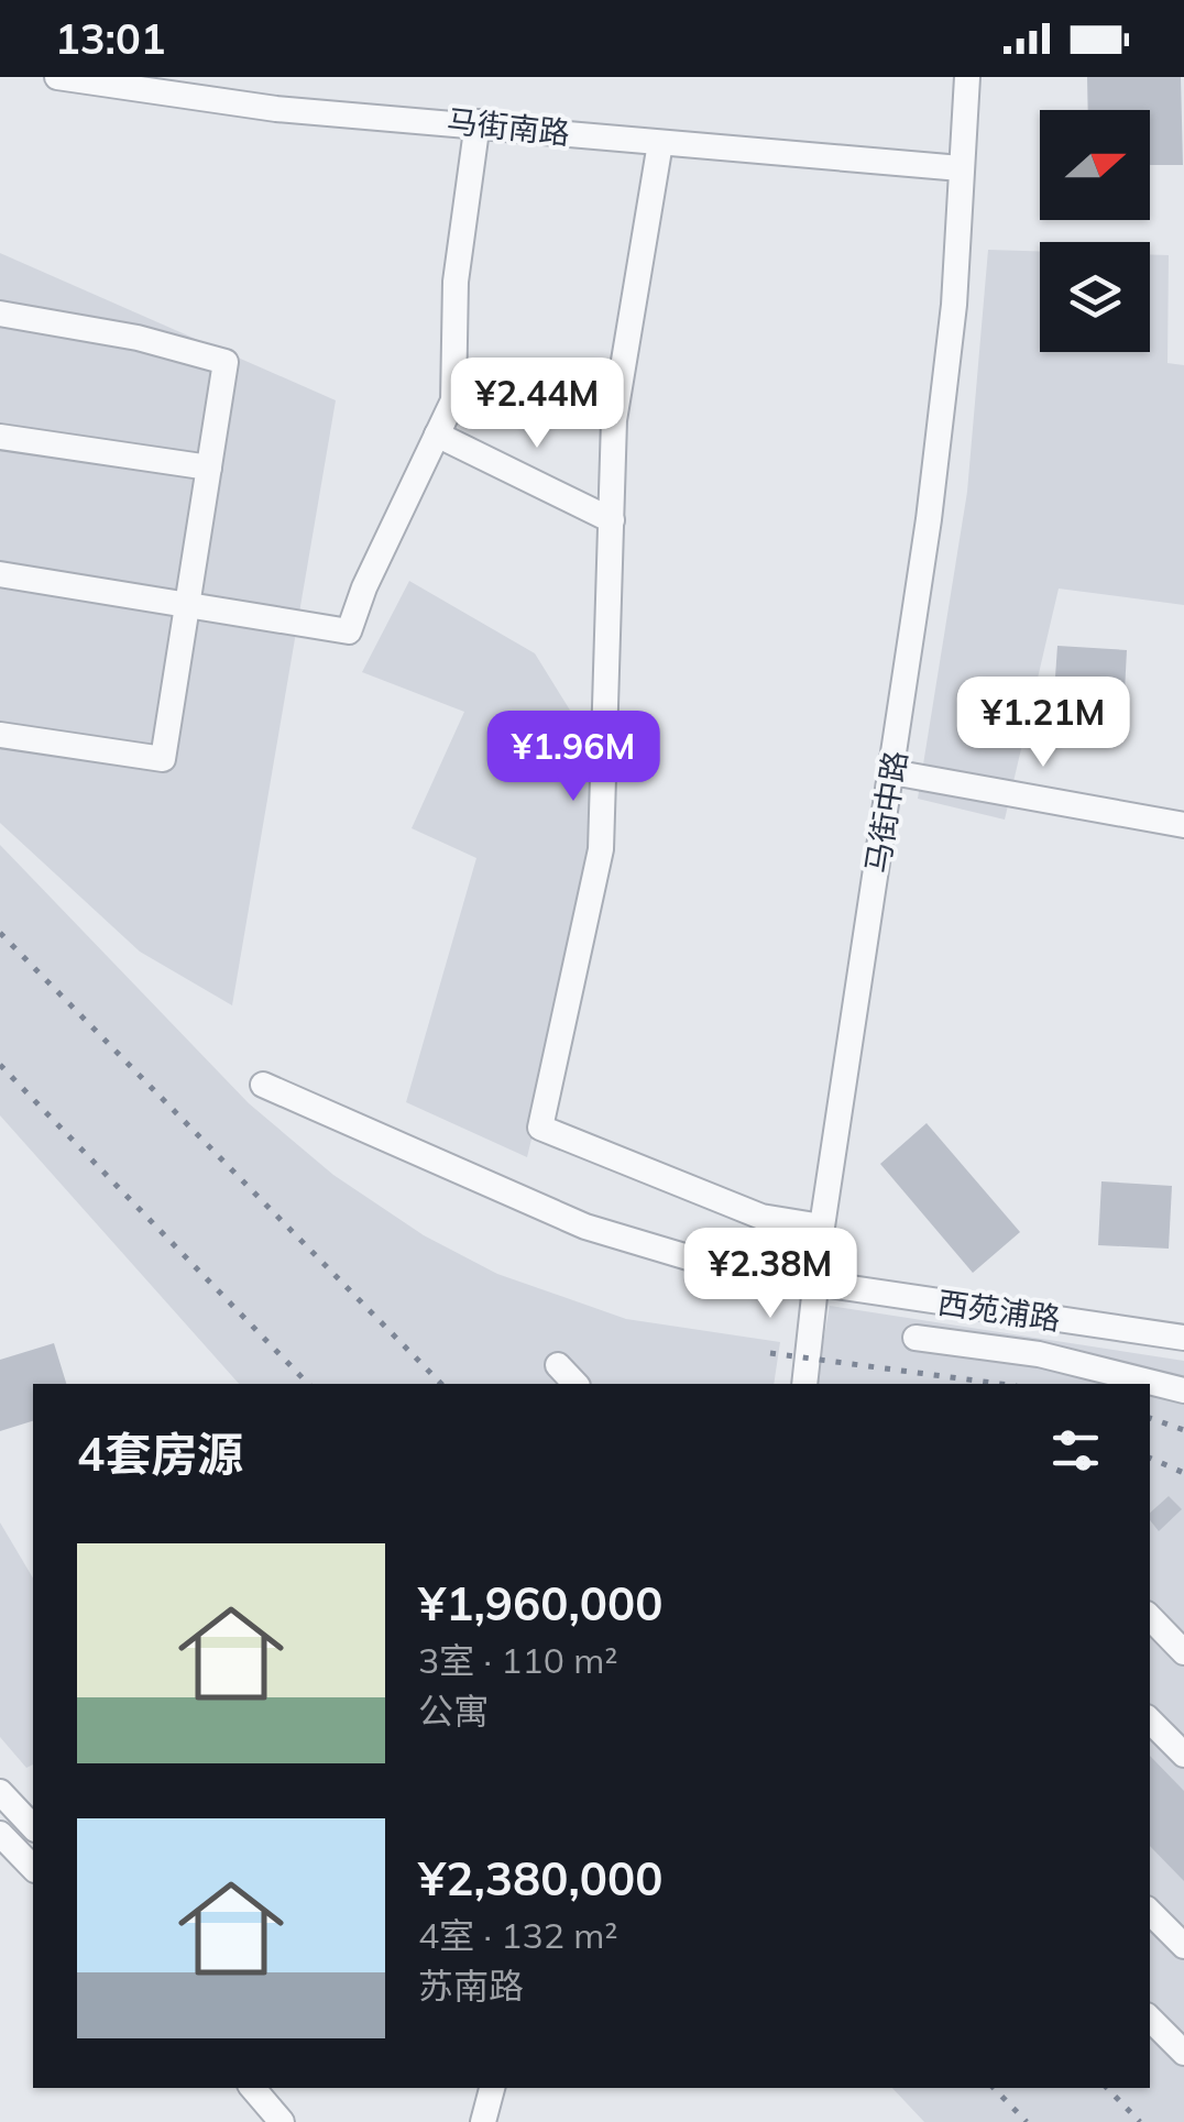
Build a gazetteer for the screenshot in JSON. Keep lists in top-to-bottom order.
{
  "streets": {
    "street": ["马街南路", "马街中路", "西苑浦路"]
  },
  "crossings": [
    ["马街南路", "马街中路"],
    ["马街中路", "西苑浦路"]
  ],
  "north": "right",
  "page": {
    "status": "13:01",
    "price": [
      "¥2.44M",
      "¥1.21M",
      "¥1.96M",
      "¥2.38M"
    ],
    "heading": "4套房源",
    "list": [
      {
        "name": "¥1,960,000",
        "note": "3室 · 110 m² · 公寓"
      },
      {
        "name": "¥2,380,000",
        "note": "4室 · 132 m² · 苏南路"
      }
    ]
  }
}
